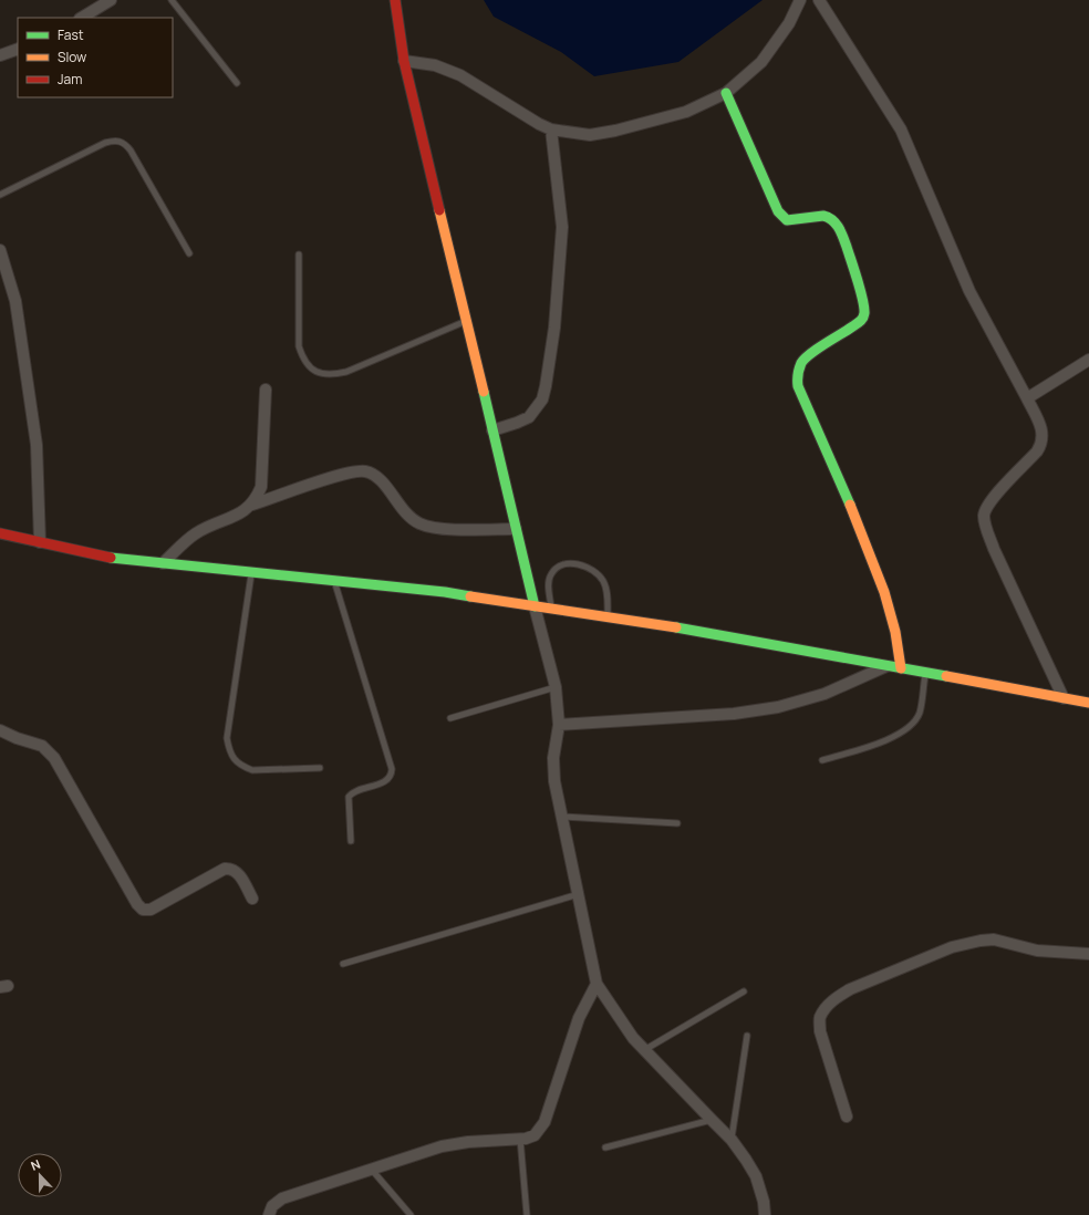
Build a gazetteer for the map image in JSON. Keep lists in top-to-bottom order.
{
  "legend": ["Fast", "Slow", "Jam"],
  "north": "top"
}
